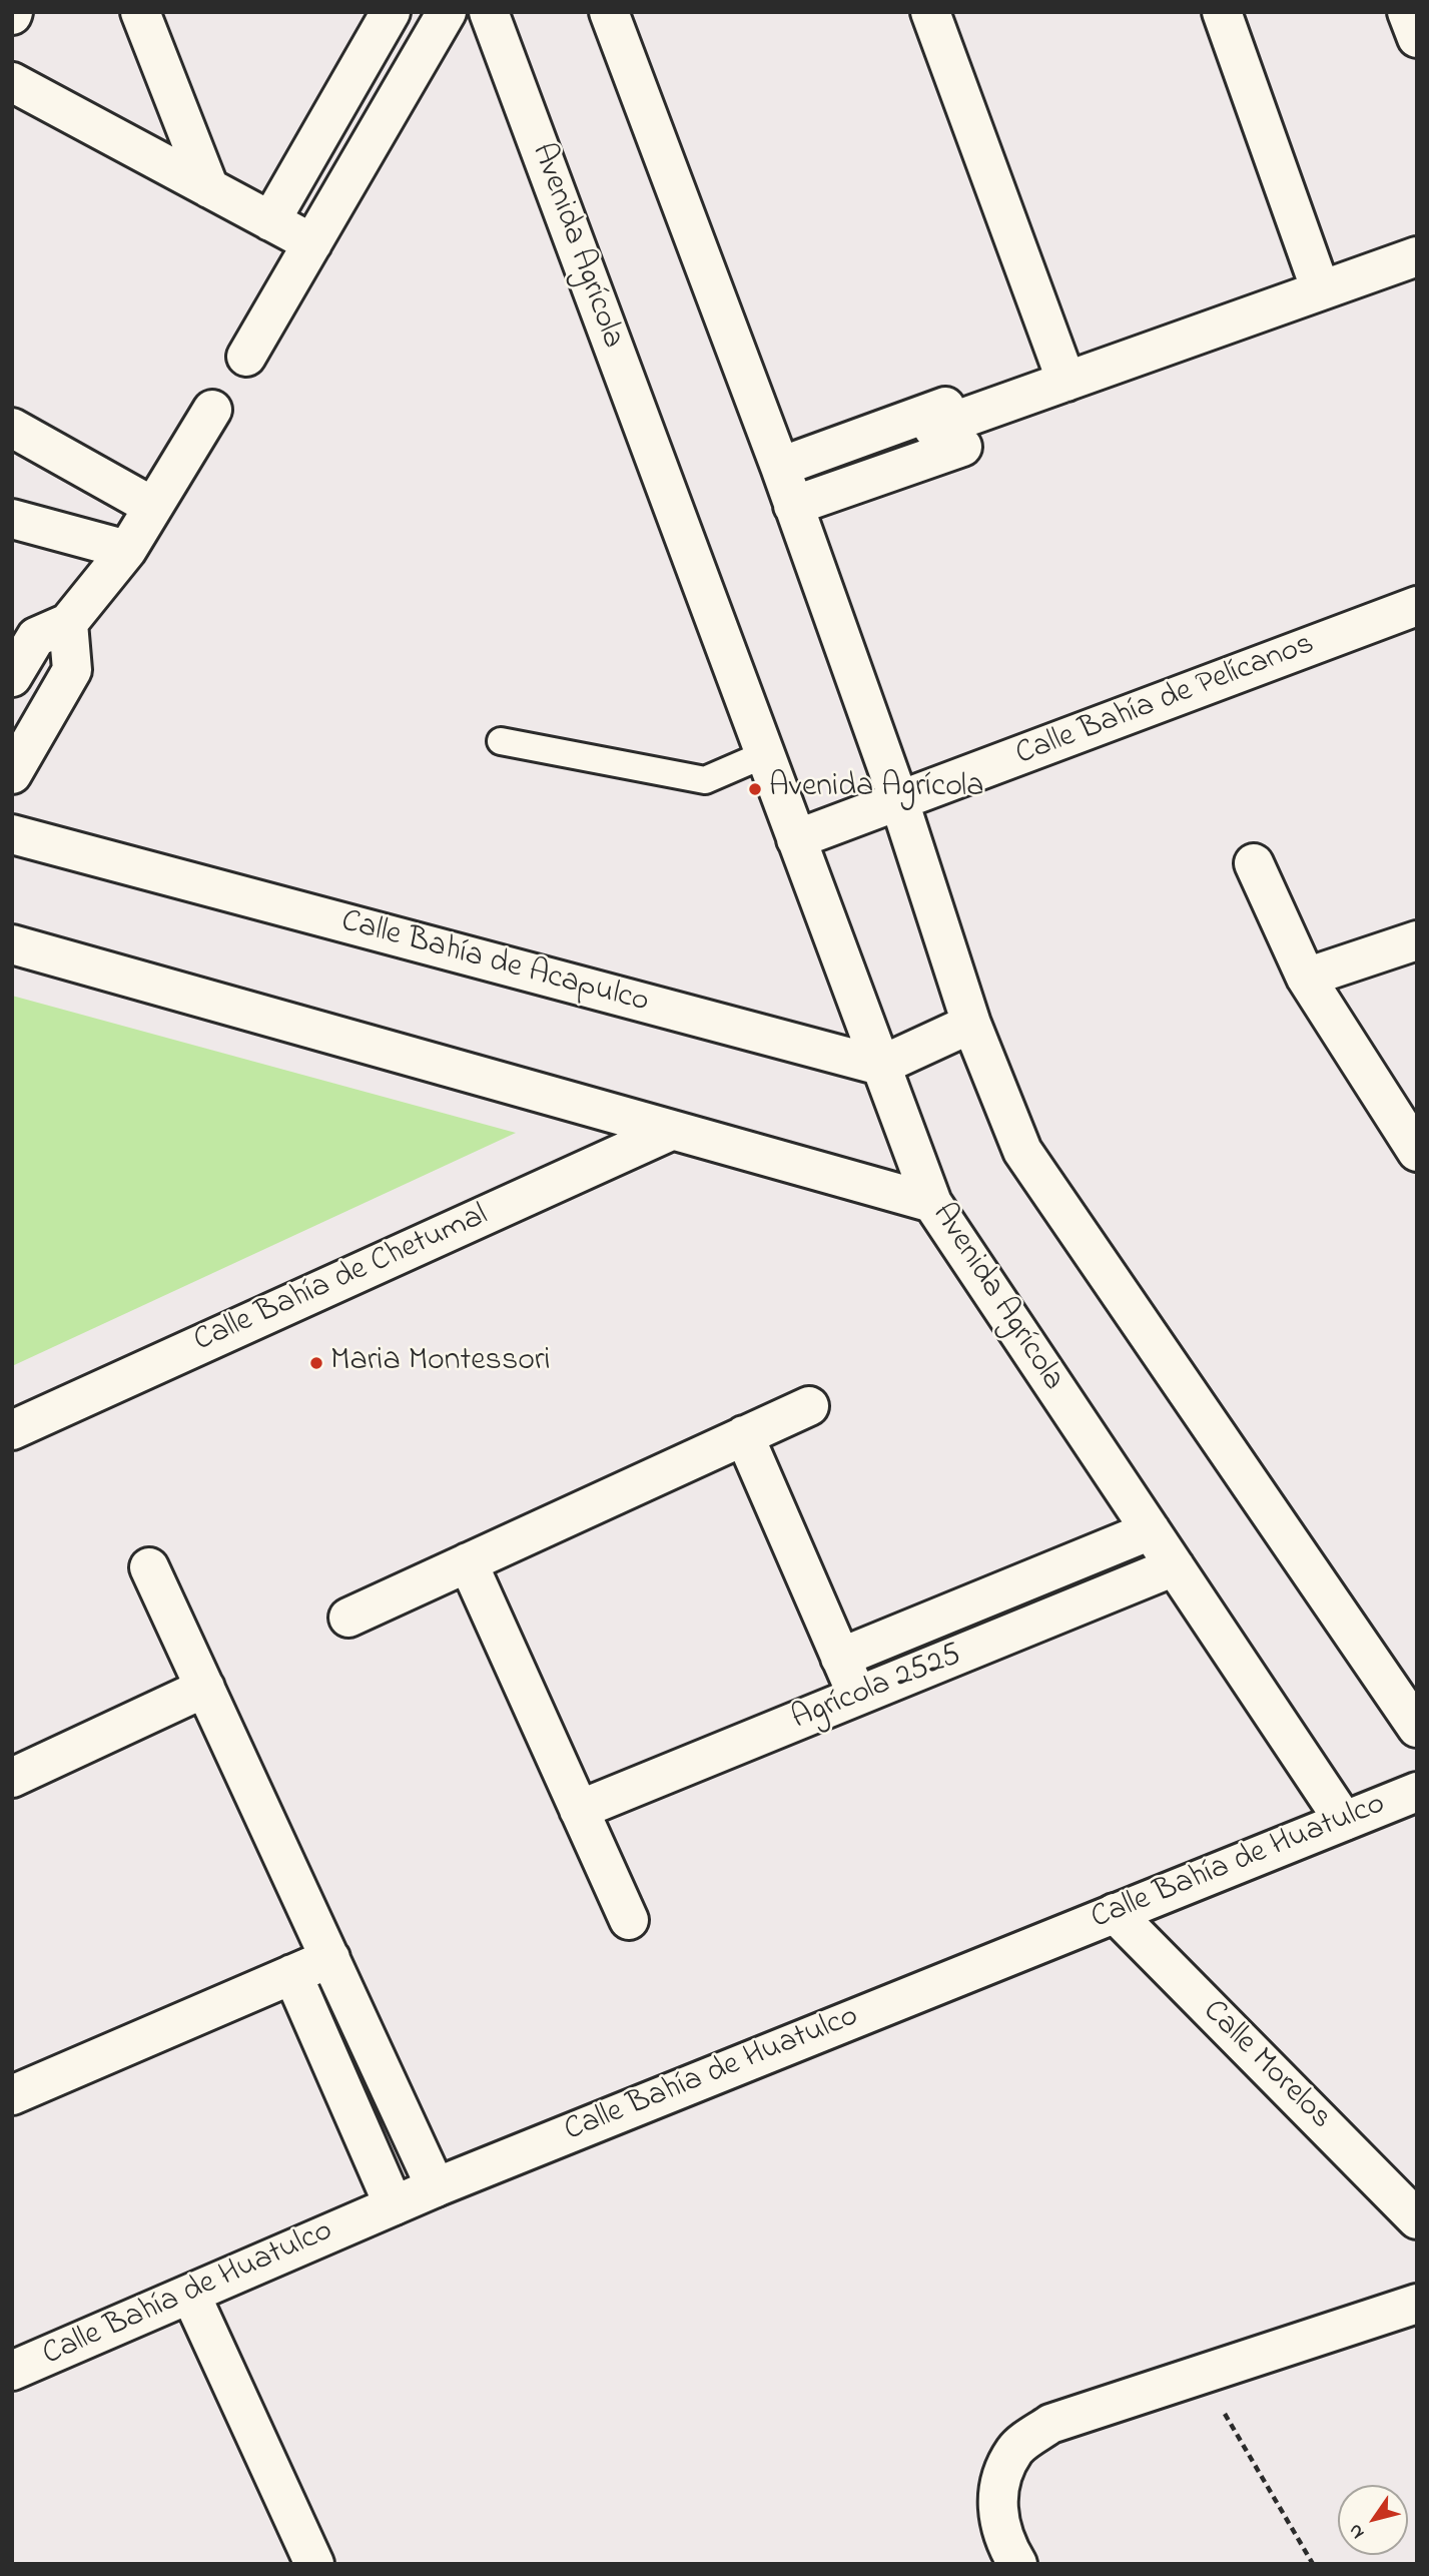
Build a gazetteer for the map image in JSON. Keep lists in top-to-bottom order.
{
  "streets": {
    "street": [
      "Avenida Agrícola",
      "Calle Bahía de Pelícanos",
      "Calle Bahía de Acapulco",
      "Calle Bahía de Chetumal",
      "Agrícola 2525",
      "Calle Bahía de Huatulco",
      "Calle Morelos"
    ]
  },
  "crossings": [
    ["Avenida Agrícola", "Calle Bahía de Pelícanos"],
    ["Avenida Agrícola", "Calle Bahía de Acapulco"],
    ["Avenida Agrícola", "Agrícola 2525"],
    ["Avenida Agrícola", "Calle Bahía de Huatulco"],
    ["Calle Bahía de Huatulco", "Calle Morelos"]
  ],
  "places": ["Avenida Agrícola", "Maria Montessori"],
  "north": "bottom left"
}
